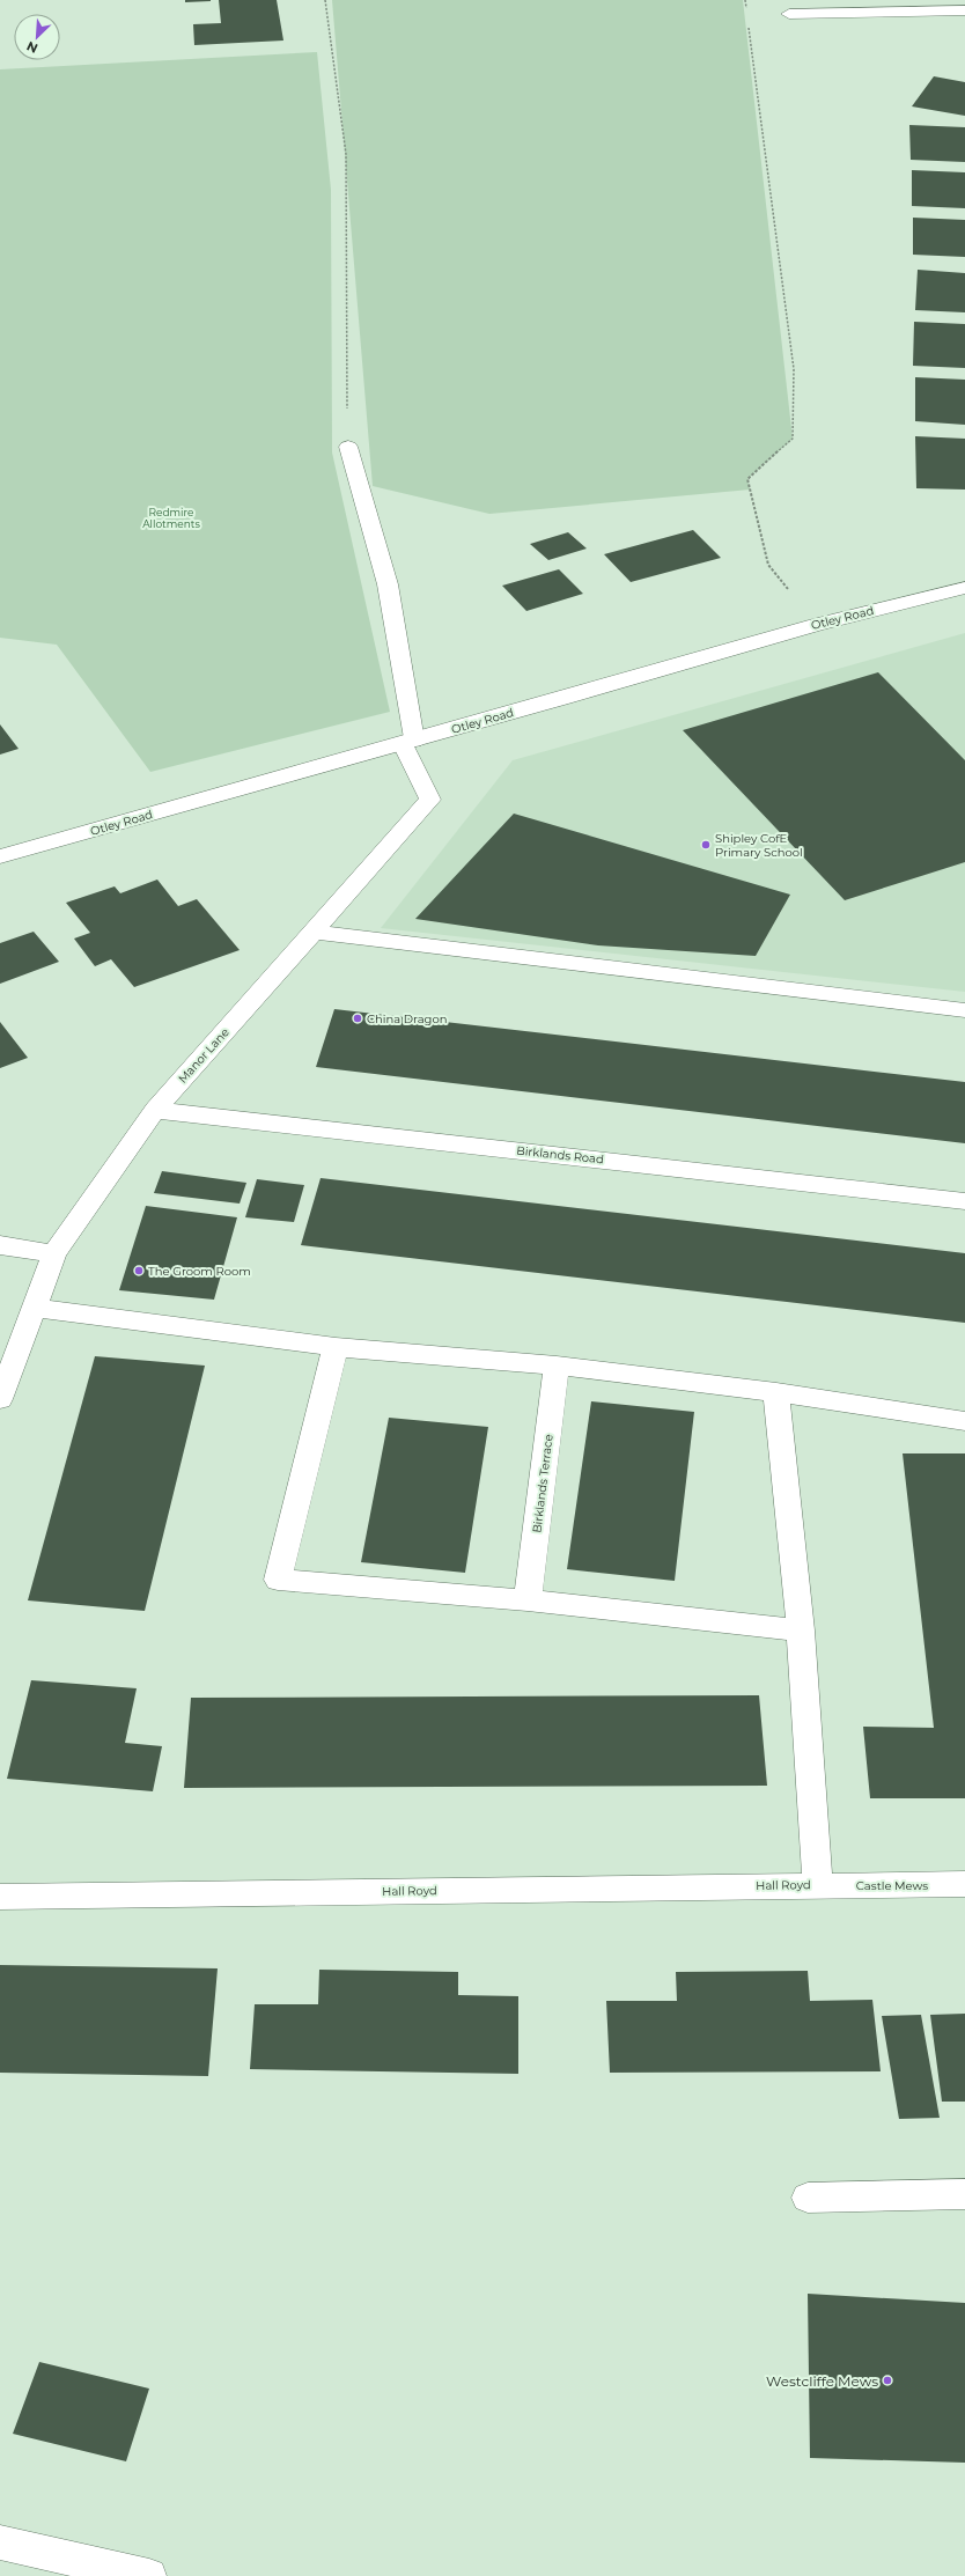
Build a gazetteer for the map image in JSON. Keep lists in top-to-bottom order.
{
  "streets": {
    "street": [
      "Otley Road",
      "Manor Lane",
      "Birklands Road",
      "Birklands Terrace",
      "Hall Royd",
      "Castle Mews"
    ]
  },
  "crossings": [
    ["Otley Road", "Manor Lane"],
    ["Manor Lane", "Birklands Road"],
    ["Hall Royd", "Castle Mews"]
  ],
  "parks": ["Redmire Allotments"],
  "places": [
    "Shipley CofE Primary School",
    "China Dragon",
    "The Groom Room",
    "Westcliffe Mews"
  ],
  "north": "bottom left"
}
